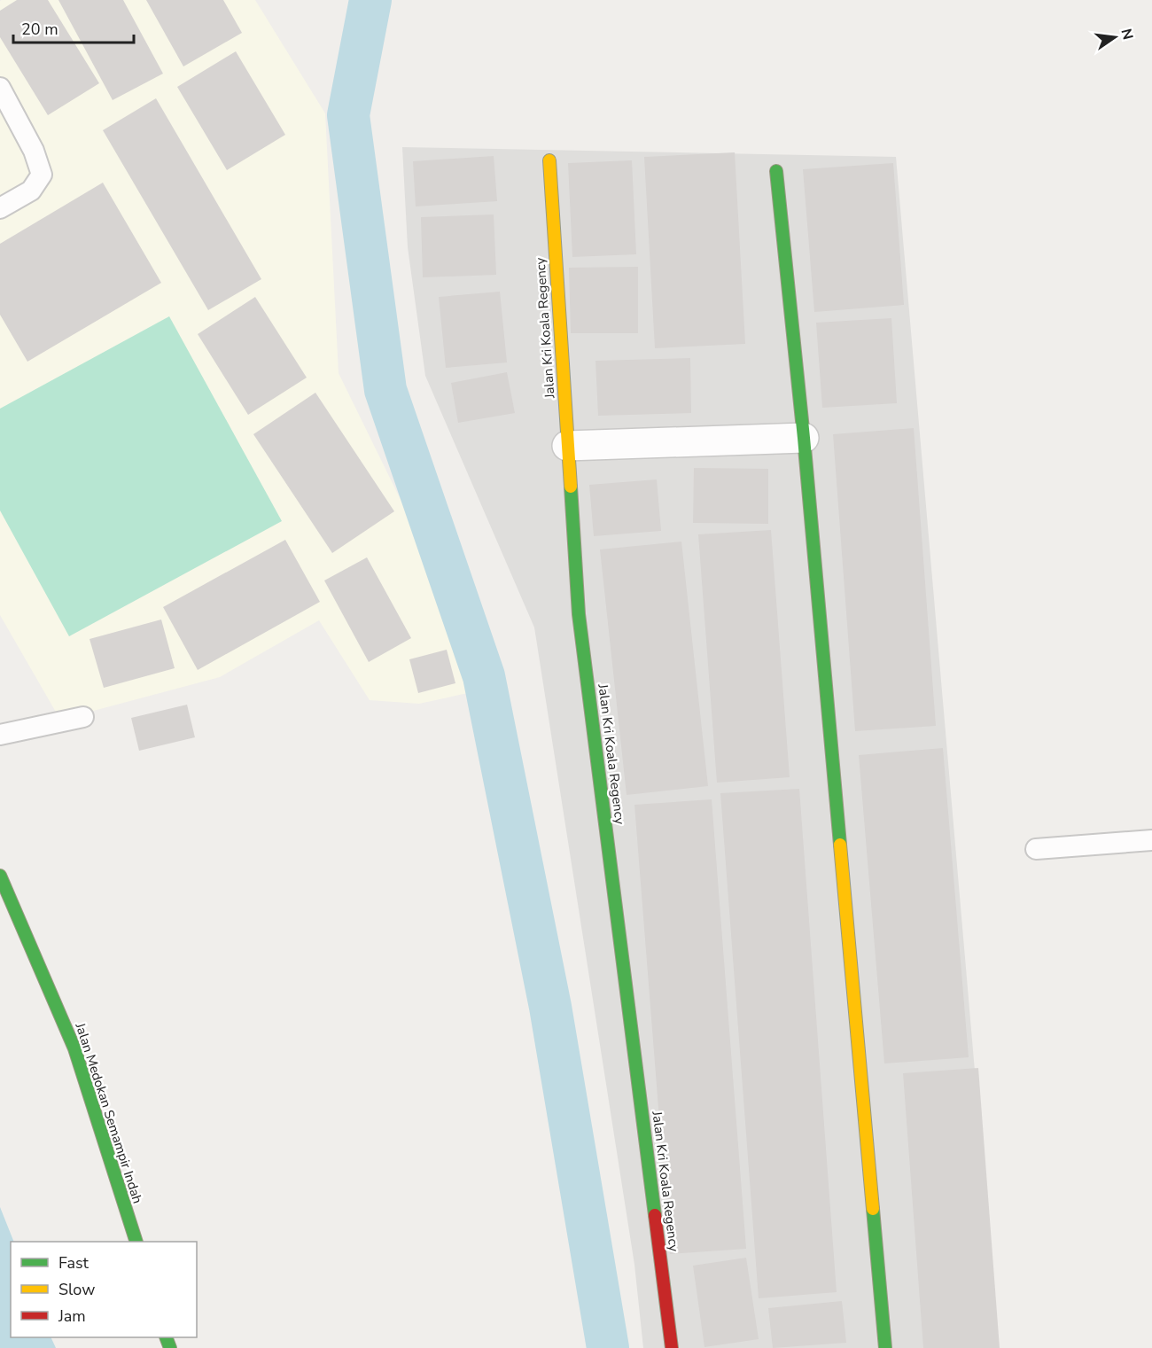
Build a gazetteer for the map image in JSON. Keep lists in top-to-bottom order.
{
  "streets": {
    "street": ["Jalan Kri Koala Regency", "Jalan Medokan Semampir Indah"]
  },
  "legend": ["Fast", "Slow", "Jam"],
  "scale_bar": "20 m",
  "north": "right"
}
